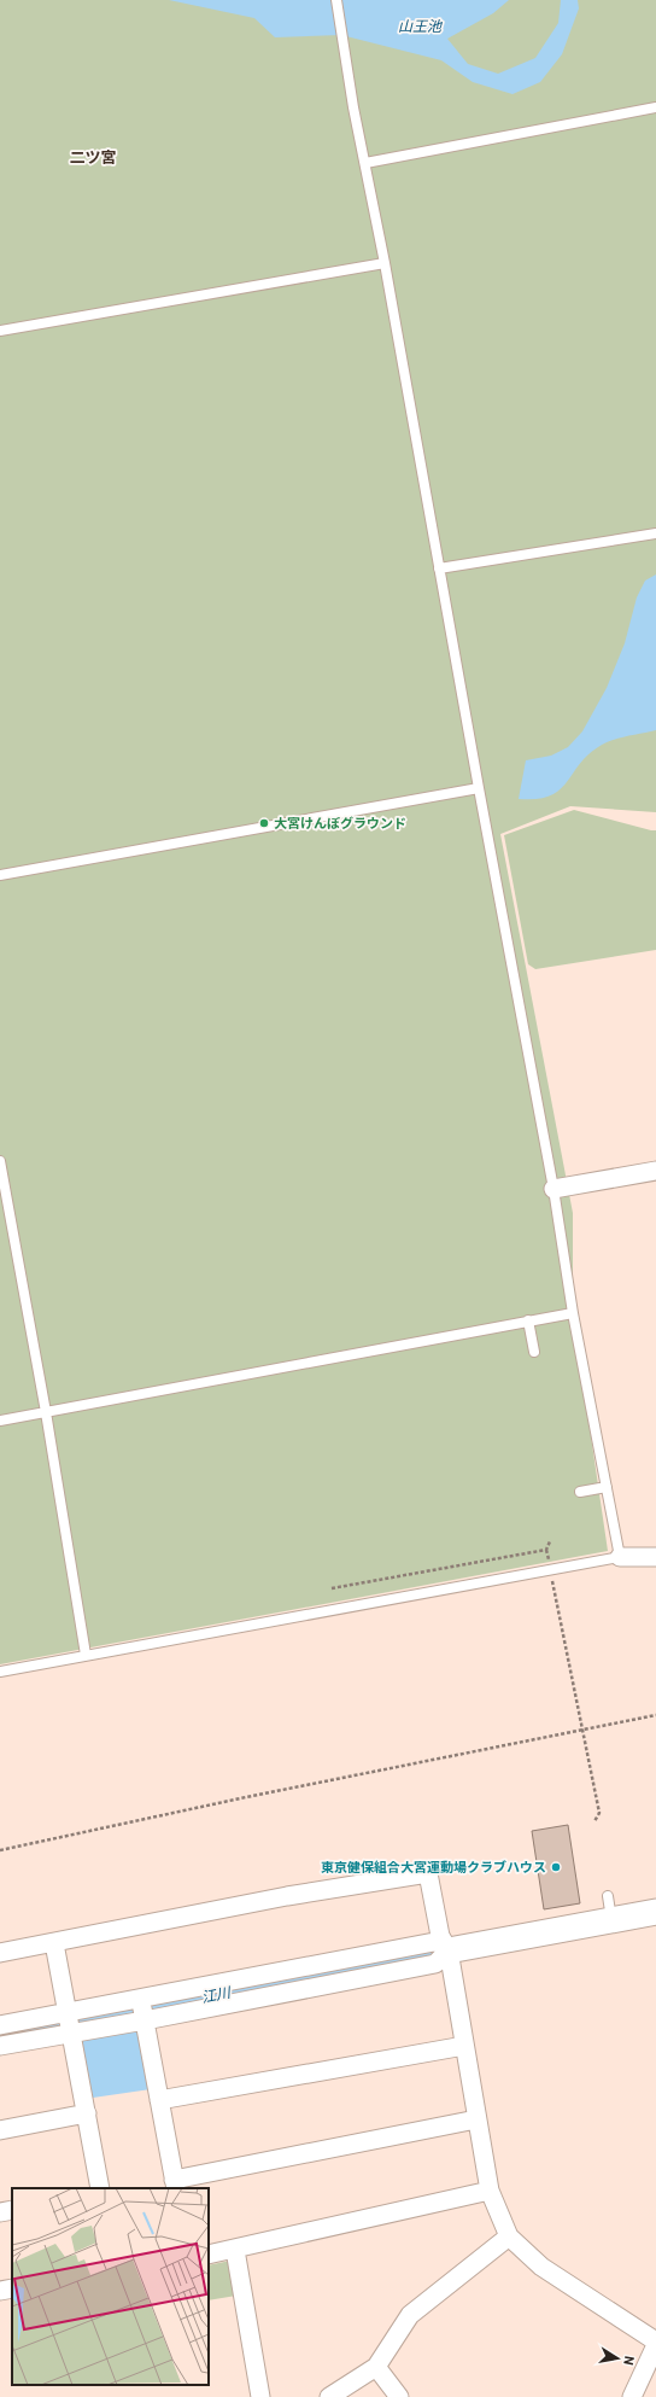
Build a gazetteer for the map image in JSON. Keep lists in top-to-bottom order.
{
  "districts": ["二ツ宮"],
  "water": ["山王池", "江川"],
  "places": ["大宮けんぽグラウンド", "東京健保組合大宮運動場クラブハウス"],
  "north": "right"
}
